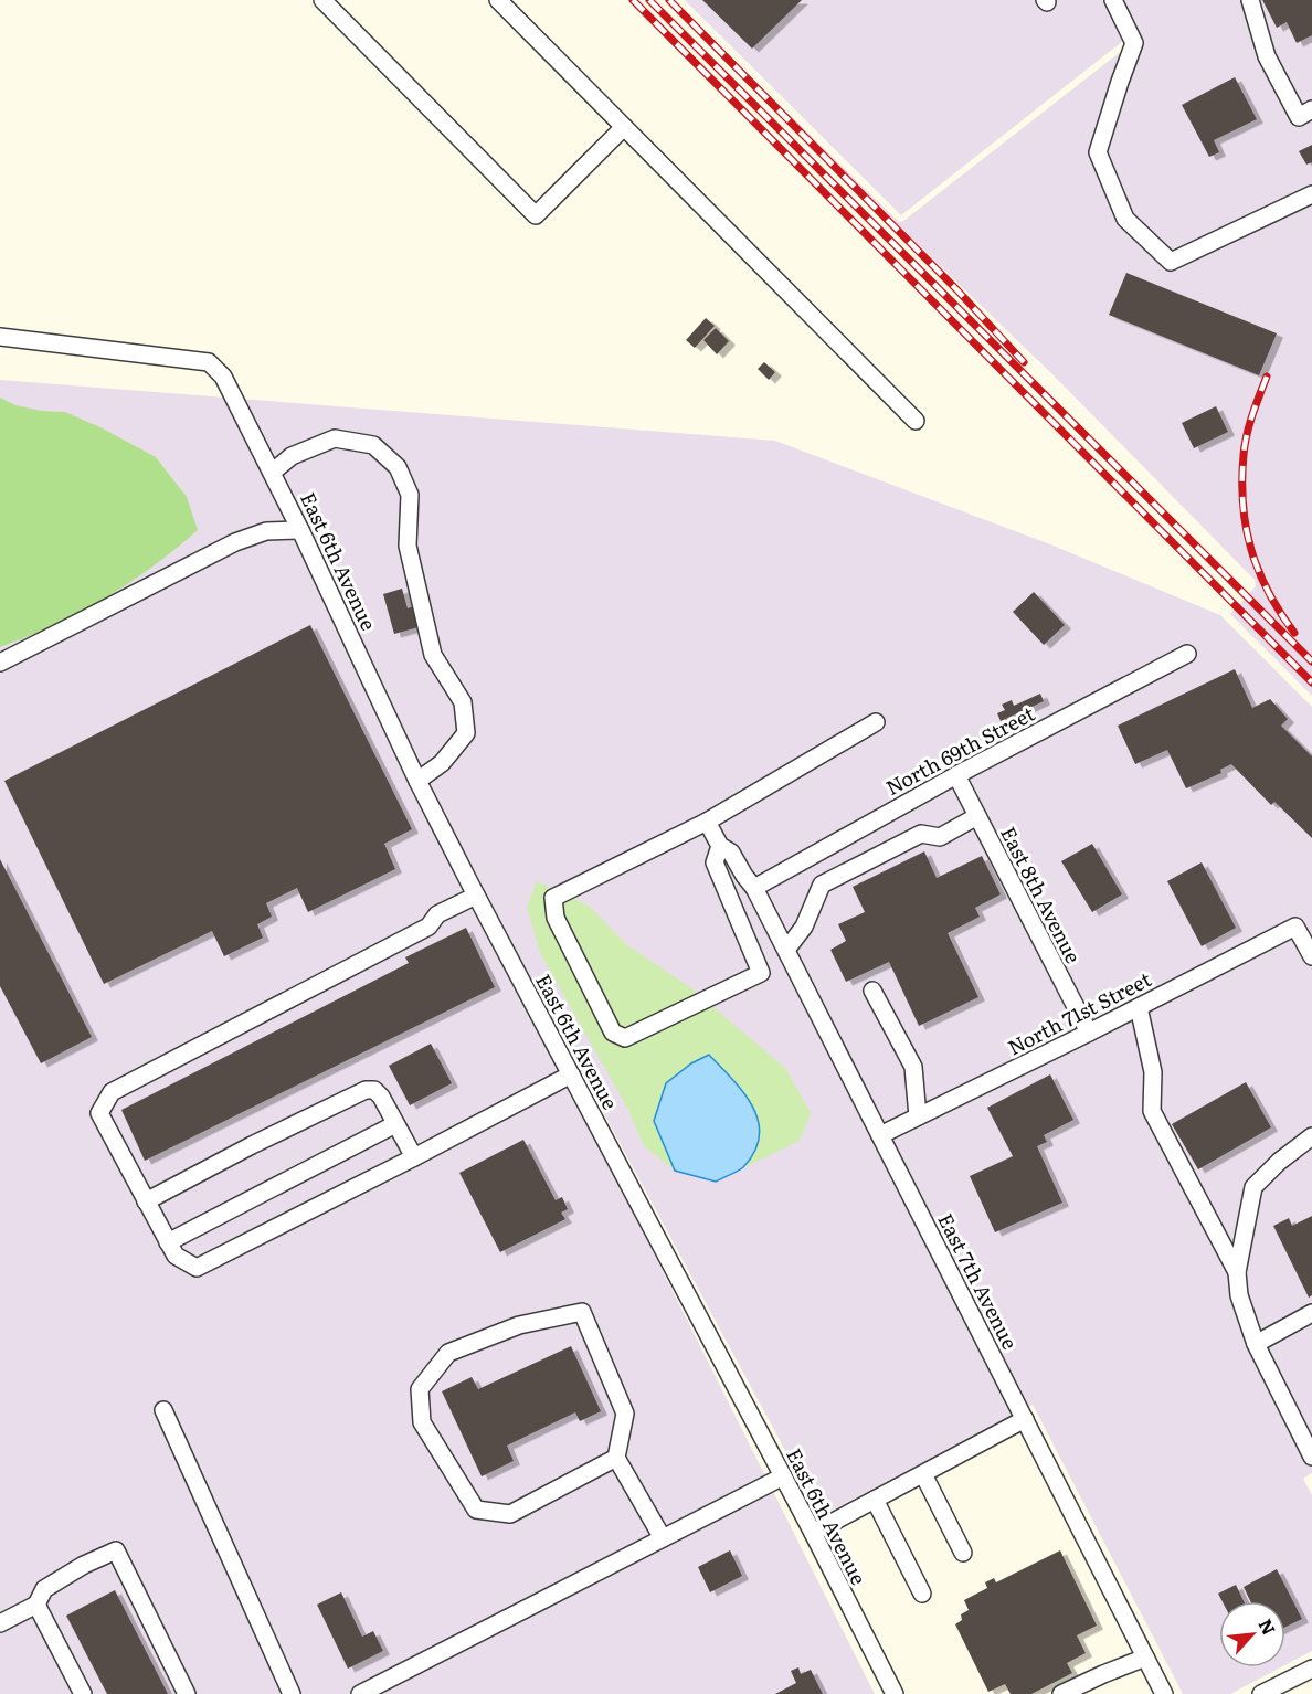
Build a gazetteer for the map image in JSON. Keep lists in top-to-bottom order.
{
  "streets": {
    "street": [
      "East 6th Avenue",
      "North 69th Street",
      "East 8th Avenue",
      "North 71st Street",
      "East 7th Avenue"
    ]
  },
  "crossings": [
    ["North 69th Street", "East 8th Avenue"],
    ["North 69th Street", "East 7th Avenue"],
    ["East 8th Avenue", "North 71st Street"],
    ["North 71st Street", "East 7th Avenue"]
  ],
  "north": "top right"
}
